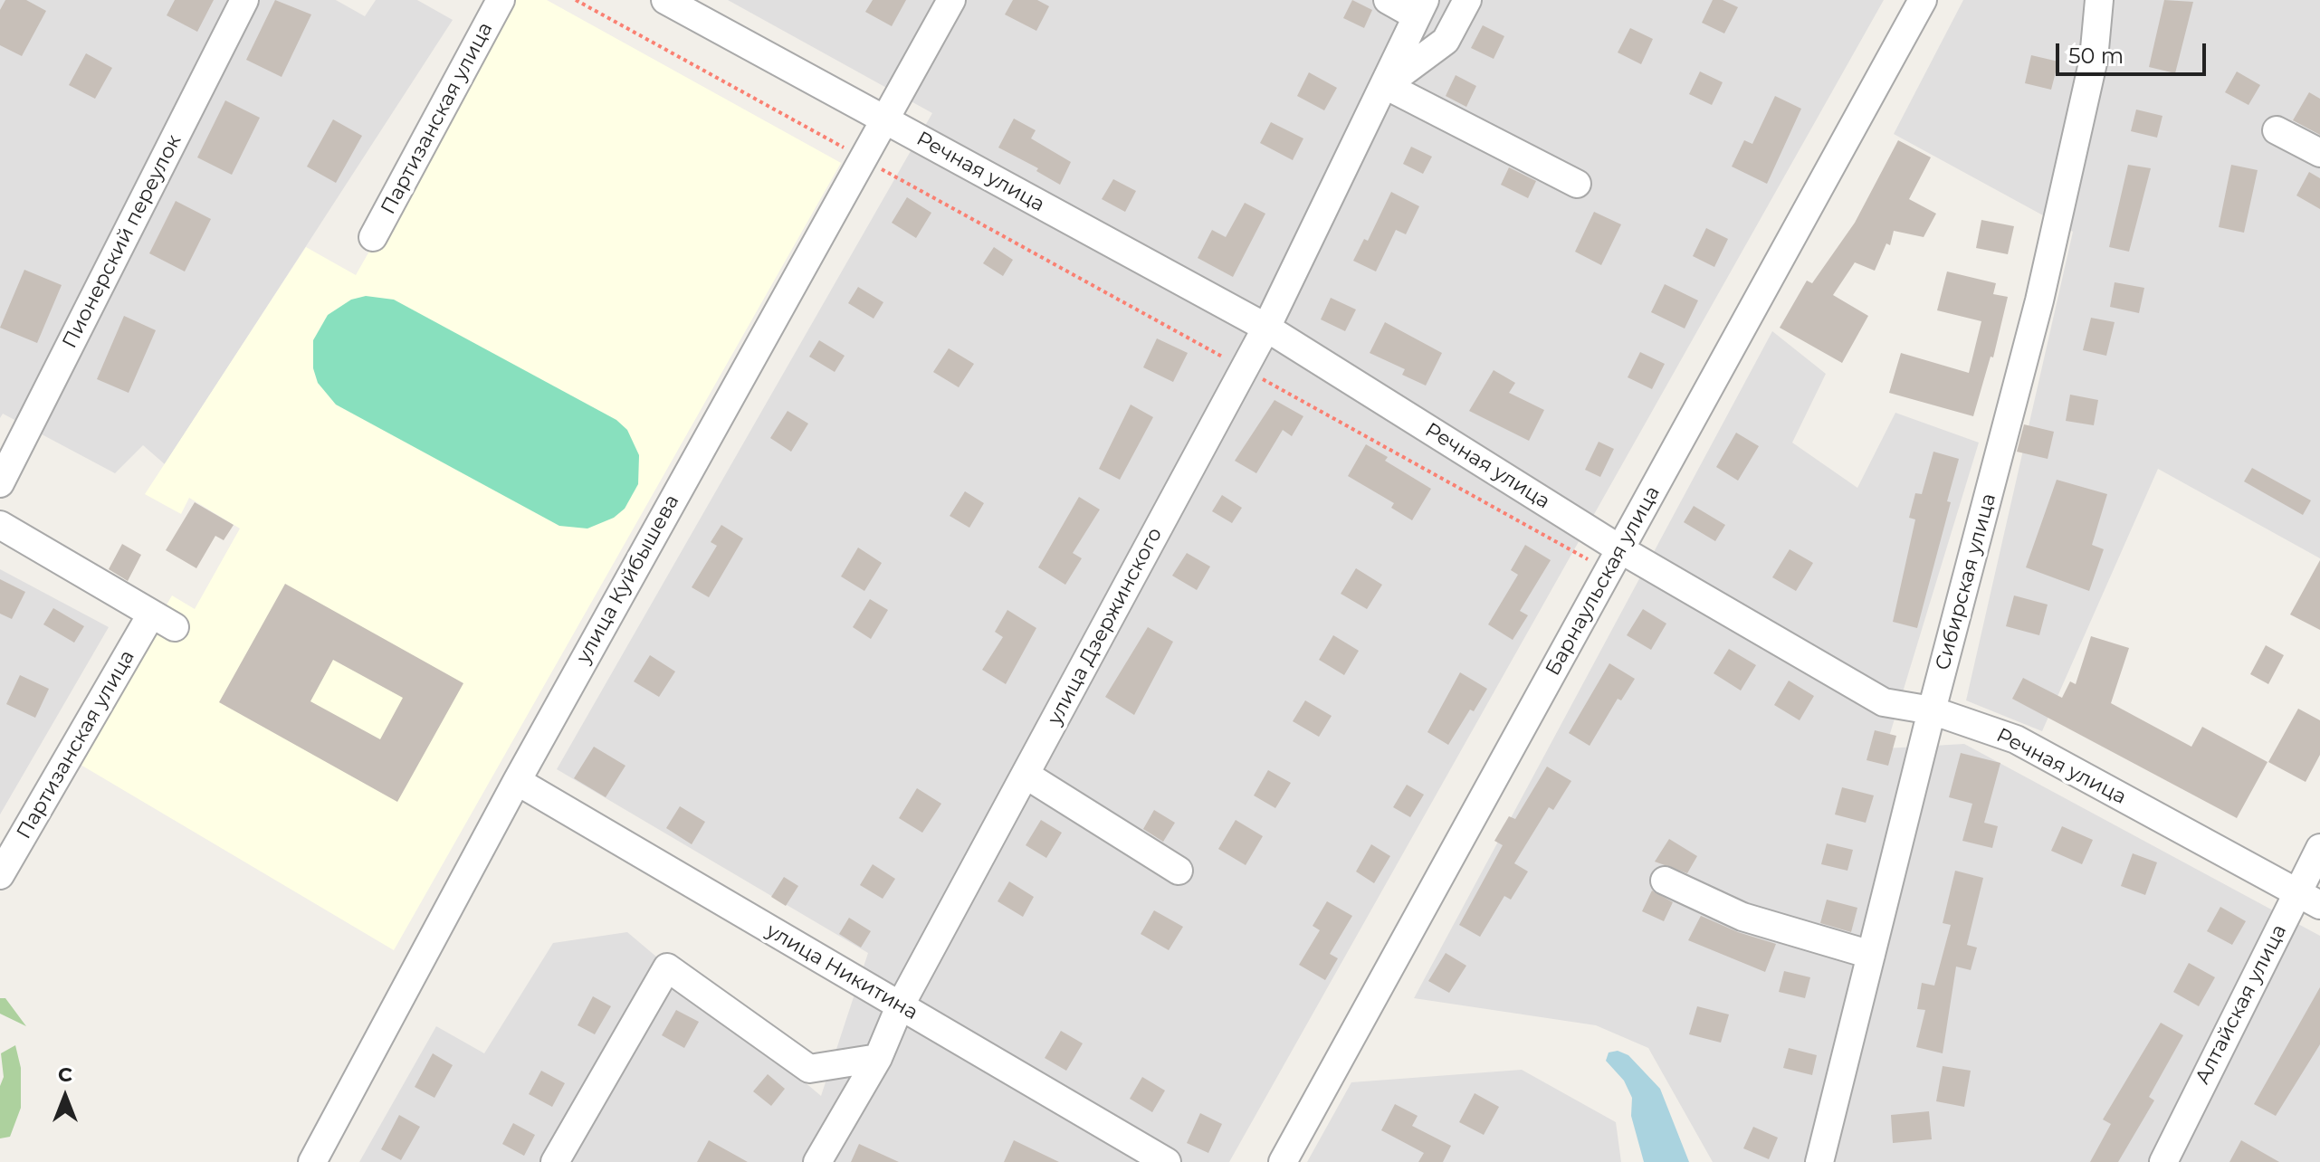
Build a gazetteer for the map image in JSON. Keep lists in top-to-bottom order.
{
  "streets": {
    "street": [
      "Партизанская улица",
      "Речная улица",
      "Пионерский переулок",
      "улица Куйбышева",
      "Барнаульская улица",
      "Сибирская улица",
      "улица Дзержинского",
      "улица Никитина",
      "Алтайская улица"
    ]
  },
  "crossings": [
    ["Речная улица", "улица Куйбышева"],
    ["Речная улица", "Барнаульская улица"],
    ["Речная улица", "Сибирская улица"],
    ["Речная улица", "улица Дзержинского"],
    ["Речная улица", "Алтайская улица"],
    ["улица Куйбышева", "улица Никитина"],
    ["улица Дзержинского", "улица Никитина"]
  ],
  "scale_bar": "50 m",
  "north": "top"
}
